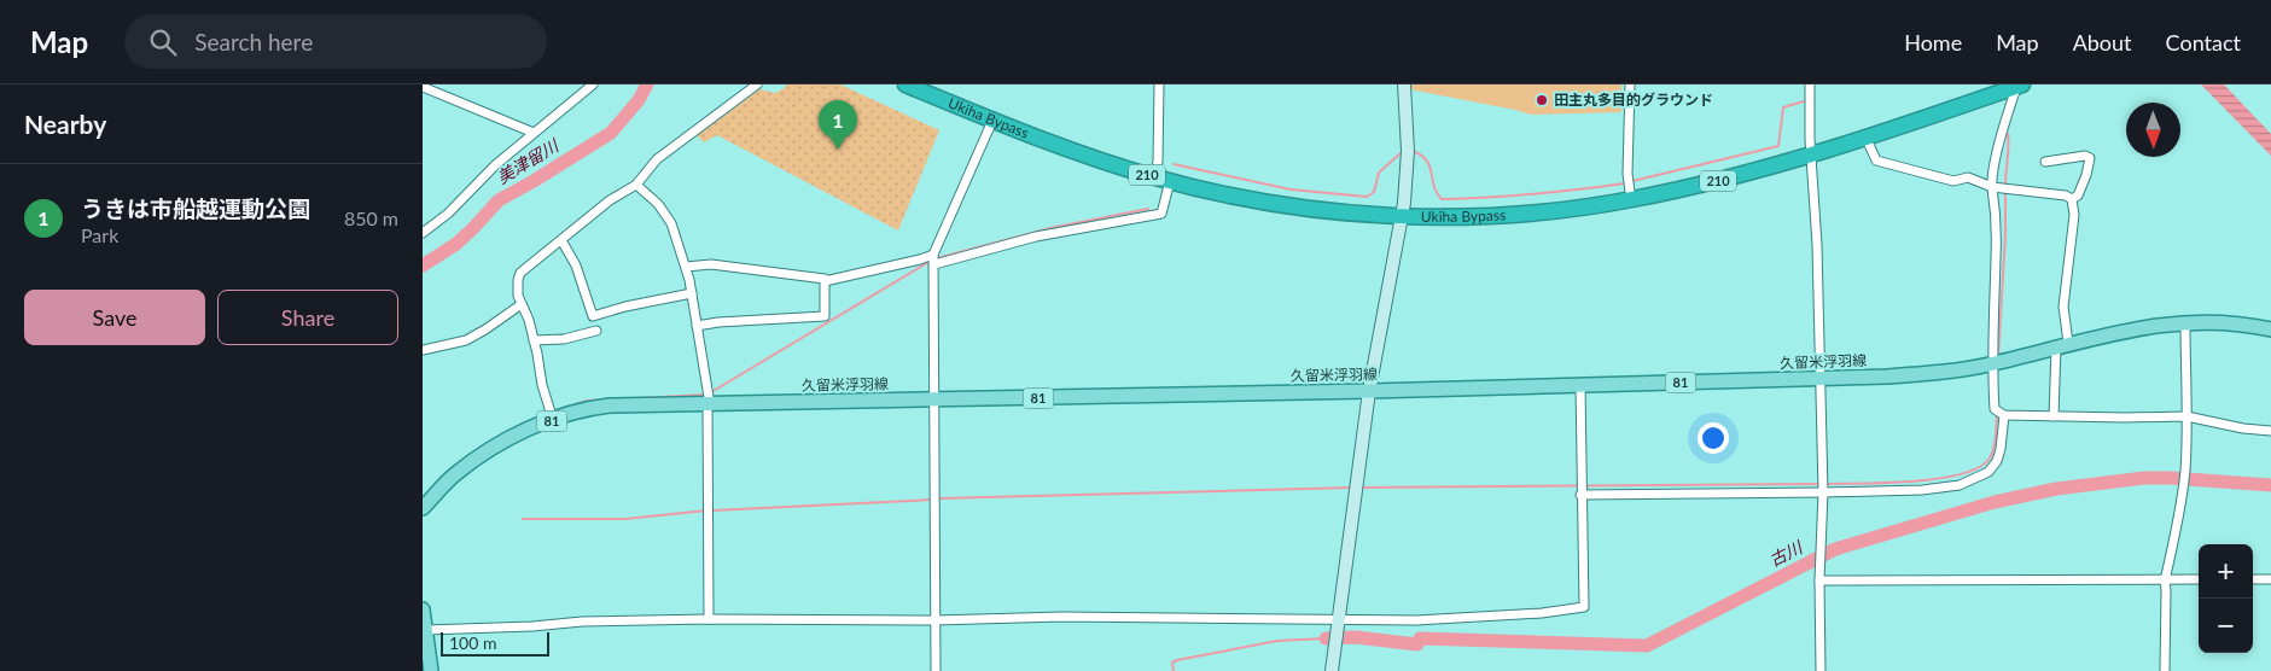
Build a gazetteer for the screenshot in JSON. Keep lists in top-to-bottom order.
{
  "streets": {
    "highway": ["Ukiha Bypass", "210"],
    "main road": ["久留米浮羽線", "81"]
  },
  "water": ["美津留川", "古川"],
  "places": ["田主丸多目的グラウンド"],
  "scale_bar": "100 m",
  "north": "bottom",
  "page": {
    "header": "Map",
    "search": "Search here",
    "nav": [
      "Home",
      "Map",
      "About",
      "Contact"
    ],
    "heading": "Nearby",
    "pins": "1",
    "list": [
      {
        "mark": "1",
        "name": "うきは市船越運動公園",
        "note": "Park",
        "value": "850 m"
      }
    ],
    "buttons": ["Save", "Share"],
    "map_buttons": ["+", "−"],
    "scale": "100 m"
  }
}
